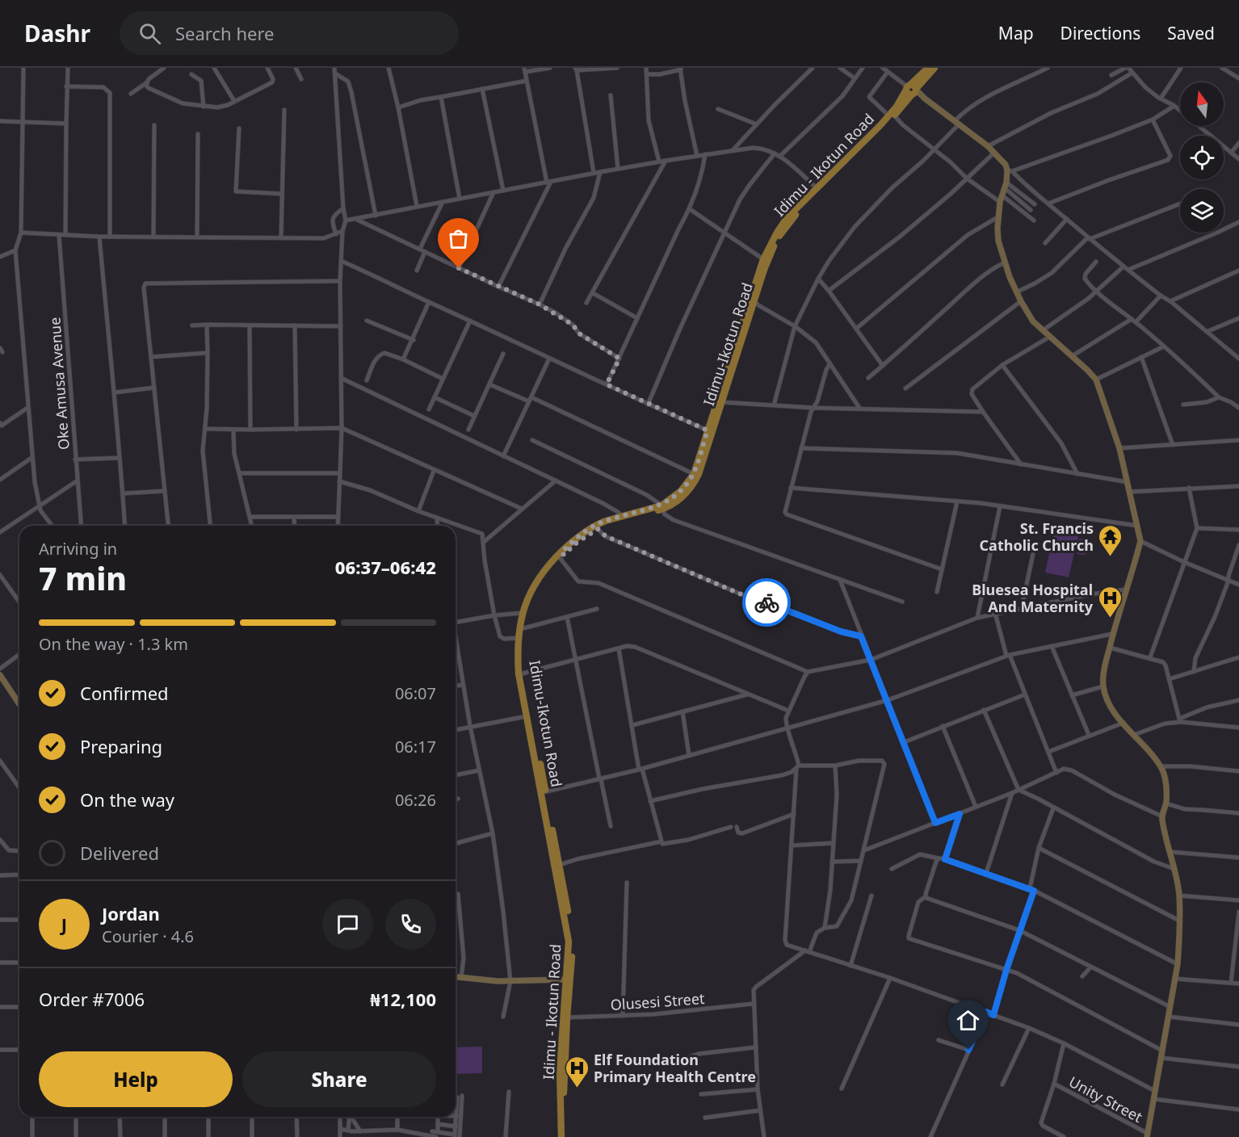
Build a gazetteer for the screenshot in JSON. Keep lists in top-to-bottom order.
{
  "streets": {
    "main road": ["Idimu - Ikotun Road", "Idimu-Ikotun Road"],
    "street": ["Oke Amusa Avenue", "Olusesi Street", "Unity Street"]
  },
  "crossings": [
    ["Idimu - Ikotun Road", "Idimu-Ikotun Road"],
    ["Idimu - Ikotun Road", "Olusesi Street"],
    ["Idimu-Ikotun Road", "Olusesi Street"]
  ],
  "places": {
    "temple": ["St. Francis Catholic Church"],
    "hospital": ["Bluesea Hospital And Maternity", "Elf Foundation Primary Health Centre"]
  },
  "north": "top",
  "page": {
    "header": "Dashr",
    "search": "Search here",
    "nav": ["Map", "Directions", "Saved"],
    "heading": ["7 min", "Arriving in", "06:37–06:42"],
    "panel": [
      "Jordan",
      "Courier · 4.6",
      "Order #7006",
      "₦12,100"
    ],
    "bar": "On the way · 1.3 km",
    "list": [
      ["Confirmed", "06:07"],
      ["Preparing", "06:17"],
      ["On the way", "06:26"],
      "Delivered"
    ],
    "round": "J",
    "buttons": ["Help", "Share"]
  }
}
